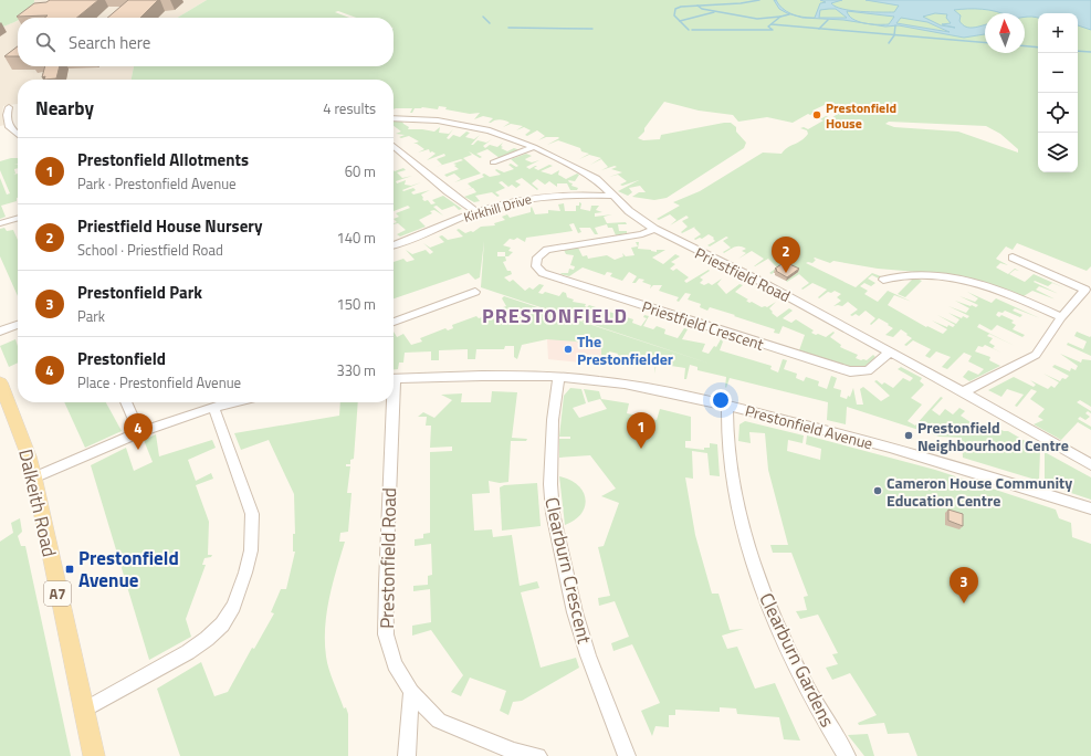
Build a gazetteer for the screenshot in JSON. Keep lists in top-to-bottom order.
{
  "streets": {
    "main road": ["Dalkeith Road", "A7"],
    "street": [
      "Kirkhill Drive",
      "Priestfield Road",
      "Priestfield Crescent",
      "Prestonfield Avenue",
      "Prestonfield Road",
      "Clearburn Crescent",
      "Clearburn Gardens"
    ]
  },
  "crossings": [
    ["Kirkhill Drive", "Priestfield Road"],
    ["Priestfield Road", "Priestfield Crescent"],
    ["Prestonfield Avenue", "Clearburn Crescent"],
    ["Prestonfield Avenue", "Clearburn Gardens"]
  ],
  "districts": ["PRESTONFIELD"],
  "places": {
    "other": [
      "Prestonfield House",
      "The Prestonfielder",
      "Prestonfield Neighbourhood Centre",
      "Cameron House Community Education Centre"
    ],
    "transit": ["Prestonfield Avenue"]
  },
  "north": "top",
  "page": {
    "map_buttons": ["+", "−"],
    "search": "Search here",
    "heading": ["Nearby", "4 results"],
    "list": [
      {
        "mark": "1",
        "name": "Prestonfield Allotments",
        "note": "Park · Prestonfield Avenue",
        "value": "60 m"
      },
      {
        "mark": "2",
        "name": "Priestfield House Nursery",
        "note": "School · Priestfield Road",
        "value": "140 m"
      },
      {
        "mark": "3",
        "name": "Prestonfield Park",
        "note": "Park",
        "value": "150 m"
      },
      {
        "mark": "4",
        "name": "Prestonfield",
        "note": "Place · Prestonfield Avenue",
        "value": "330 m"
      }
    ],
    "pins": [
      "2",
      "1",
      "4",
      "3"
    ]
  }
}
